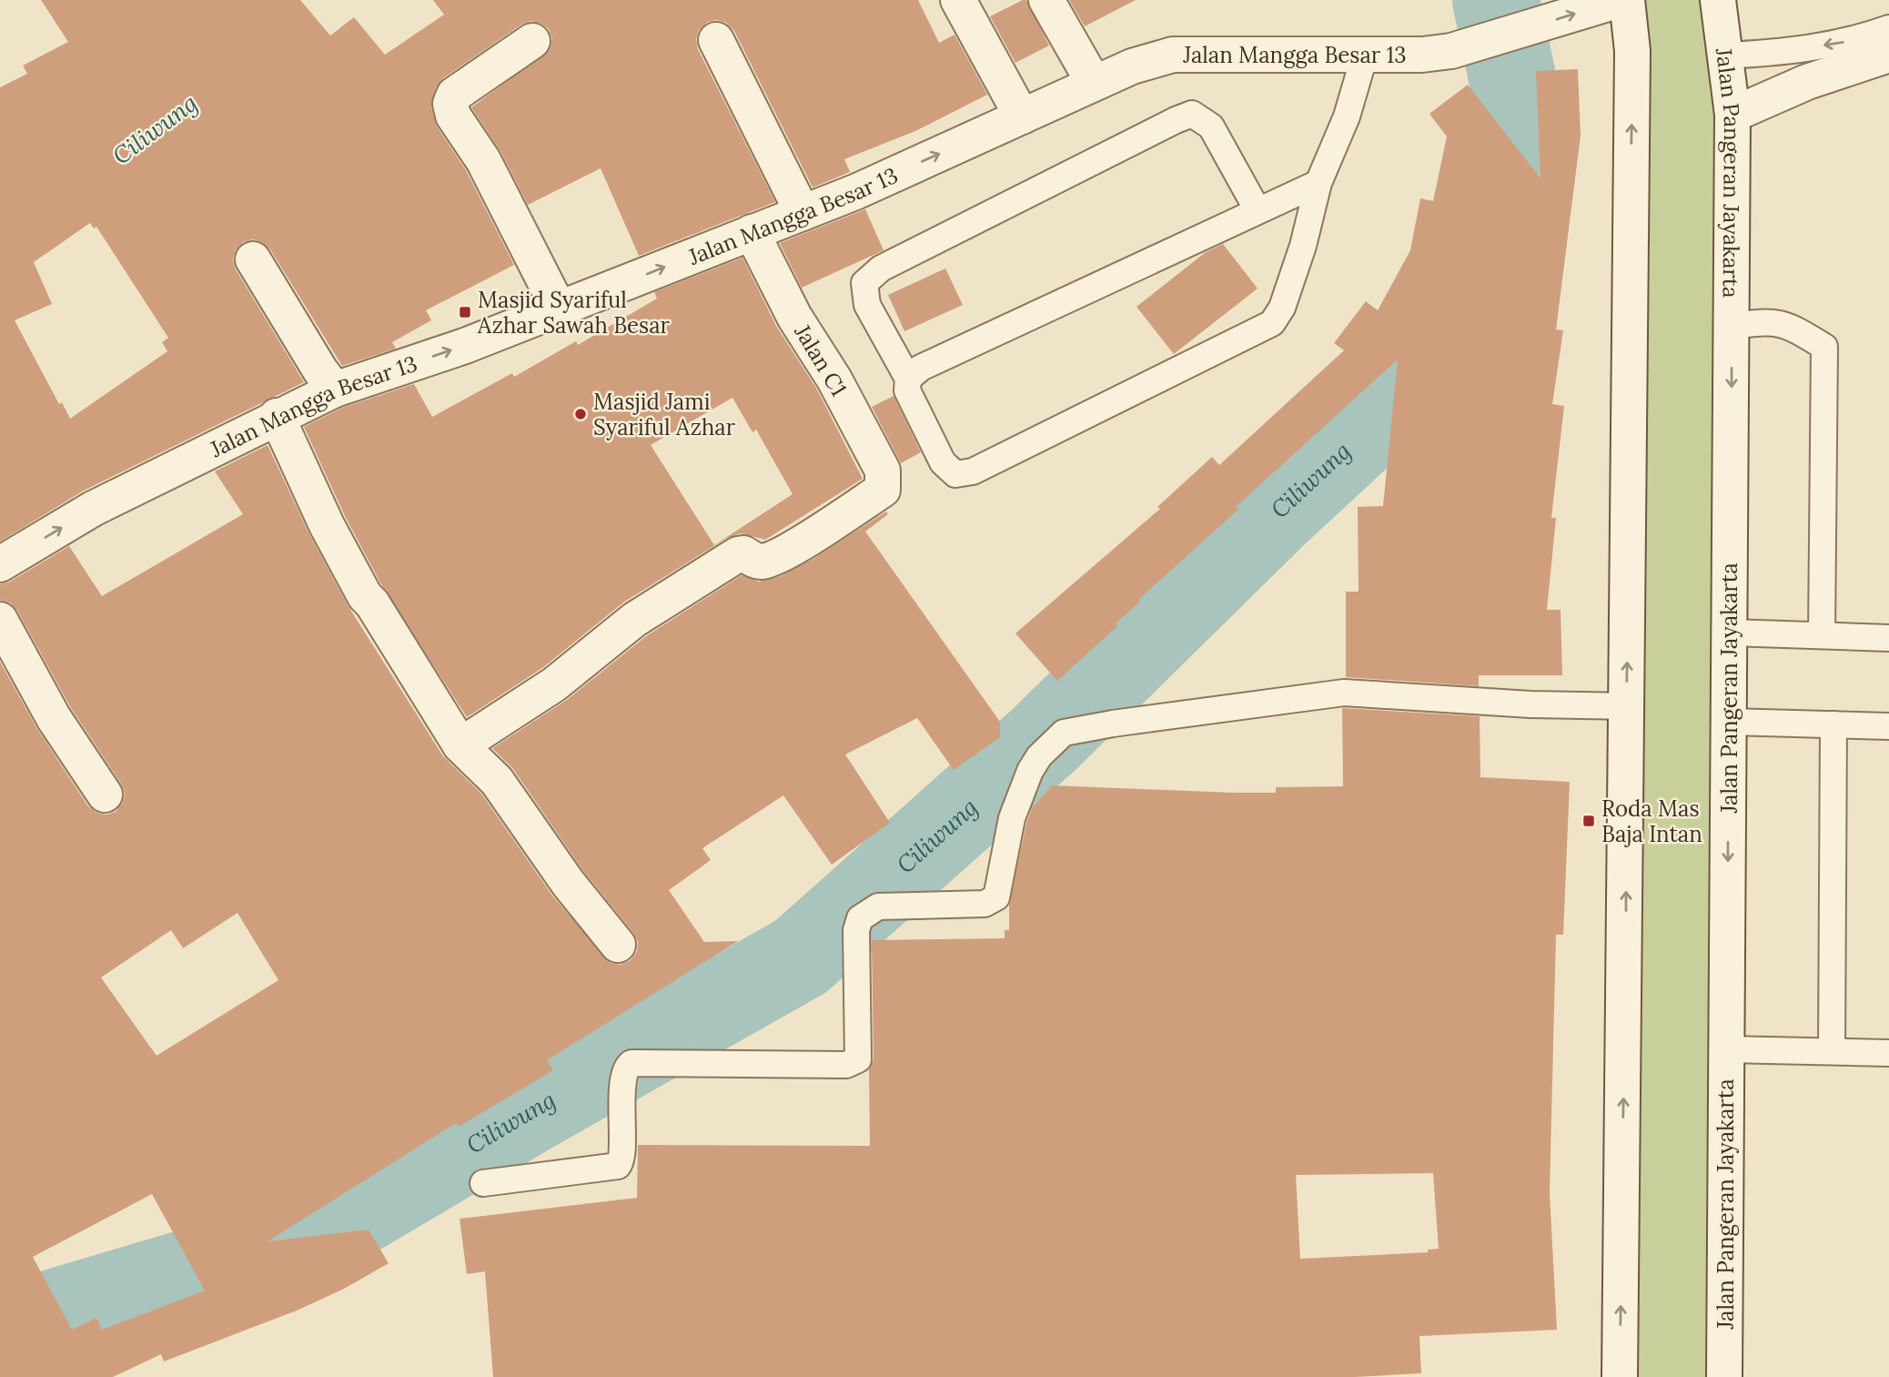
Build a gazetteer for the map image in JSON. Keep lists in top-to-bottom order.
{
  "streets": {
    "street": ["Jalan Mangga Besar 13", "Jalan Pangeran Jayakarta", "Jalan C1"]
  },
  "crossings": [
    ["Jalan Mangga Besar 13", "Jalan C1"]
  ],
  "one_way": ["Jalan Mangga Besar 13"],
  "water": ["Ciliwung"],
  "places": {
    "transit": ["Masjid Syariful Azhar Sawah Besar", "Roda Mas Baja Intan"],
    "other": ["Masjid Jami Syariful Azhar"]
  }
}
